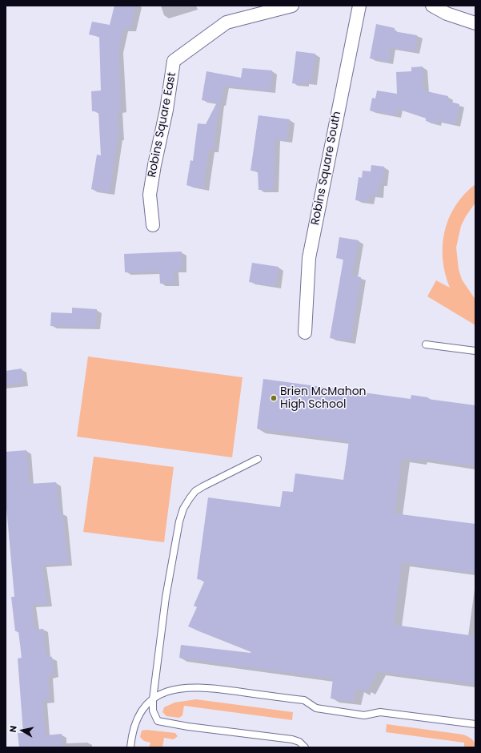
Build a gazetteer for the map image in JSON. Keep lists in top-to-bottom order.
{
  "streets": {
    "street": ["Robins Square East", "Robins Square South"]
  },
  "places": ["Brien McMahon High School"],
  "north": "left"
}
